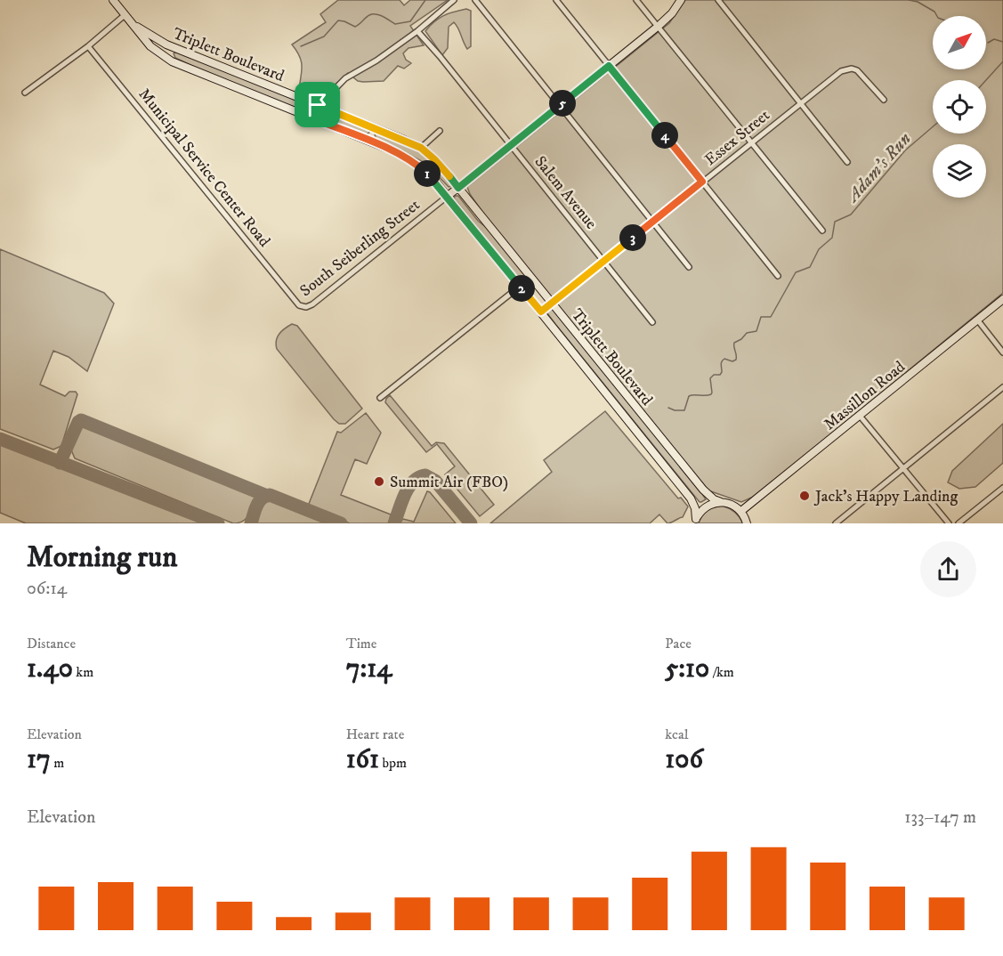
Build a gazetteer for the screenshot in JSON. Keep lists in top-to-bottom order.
{
  "streets": {
    "main road": ["Triplett Boulevard", "South Seiberling Street", "Massillon Road"],
    "street": ["Essex Street", "Municipal Service Center Road", "Salem Avenue"]
  },
  "crossings": [
    ["Triplett Boulevard", "Essex Street"],
    ["Triplett Boulevard", "South Seiberling Street"],
    ["Triplett Boulevard", "Massillon Road"],
    ["Essex Street", "Salem Avenue"],
    ["Municipal Service Center Road", "South Seiberling Street"],
    ["Salem Avenue", "South Seiberling Street"]
  ],
  "water": ["Adam's Run"],
  "places": ["Summit Air (FBO)", "Jack's Happy Landing"],
  "north": "top right",
  "page": {
    "pins": [
      "5",
      "4",
      "1",
      "3",
      "2"
    ],
    "heading": ["Morning run", "06:14"],
    "stats": [
      ["Distance", "1.40 km"],
      ["Time", "7:14"],
      ["Pace", "5:10 /km"],
      ["Elevation", "17 m"],
      ["Heart rate", "161 bpm"],
      ["kcal", "106"]
    ],
    "chart": ["Elevation", "133–147 m"]
  }
}
